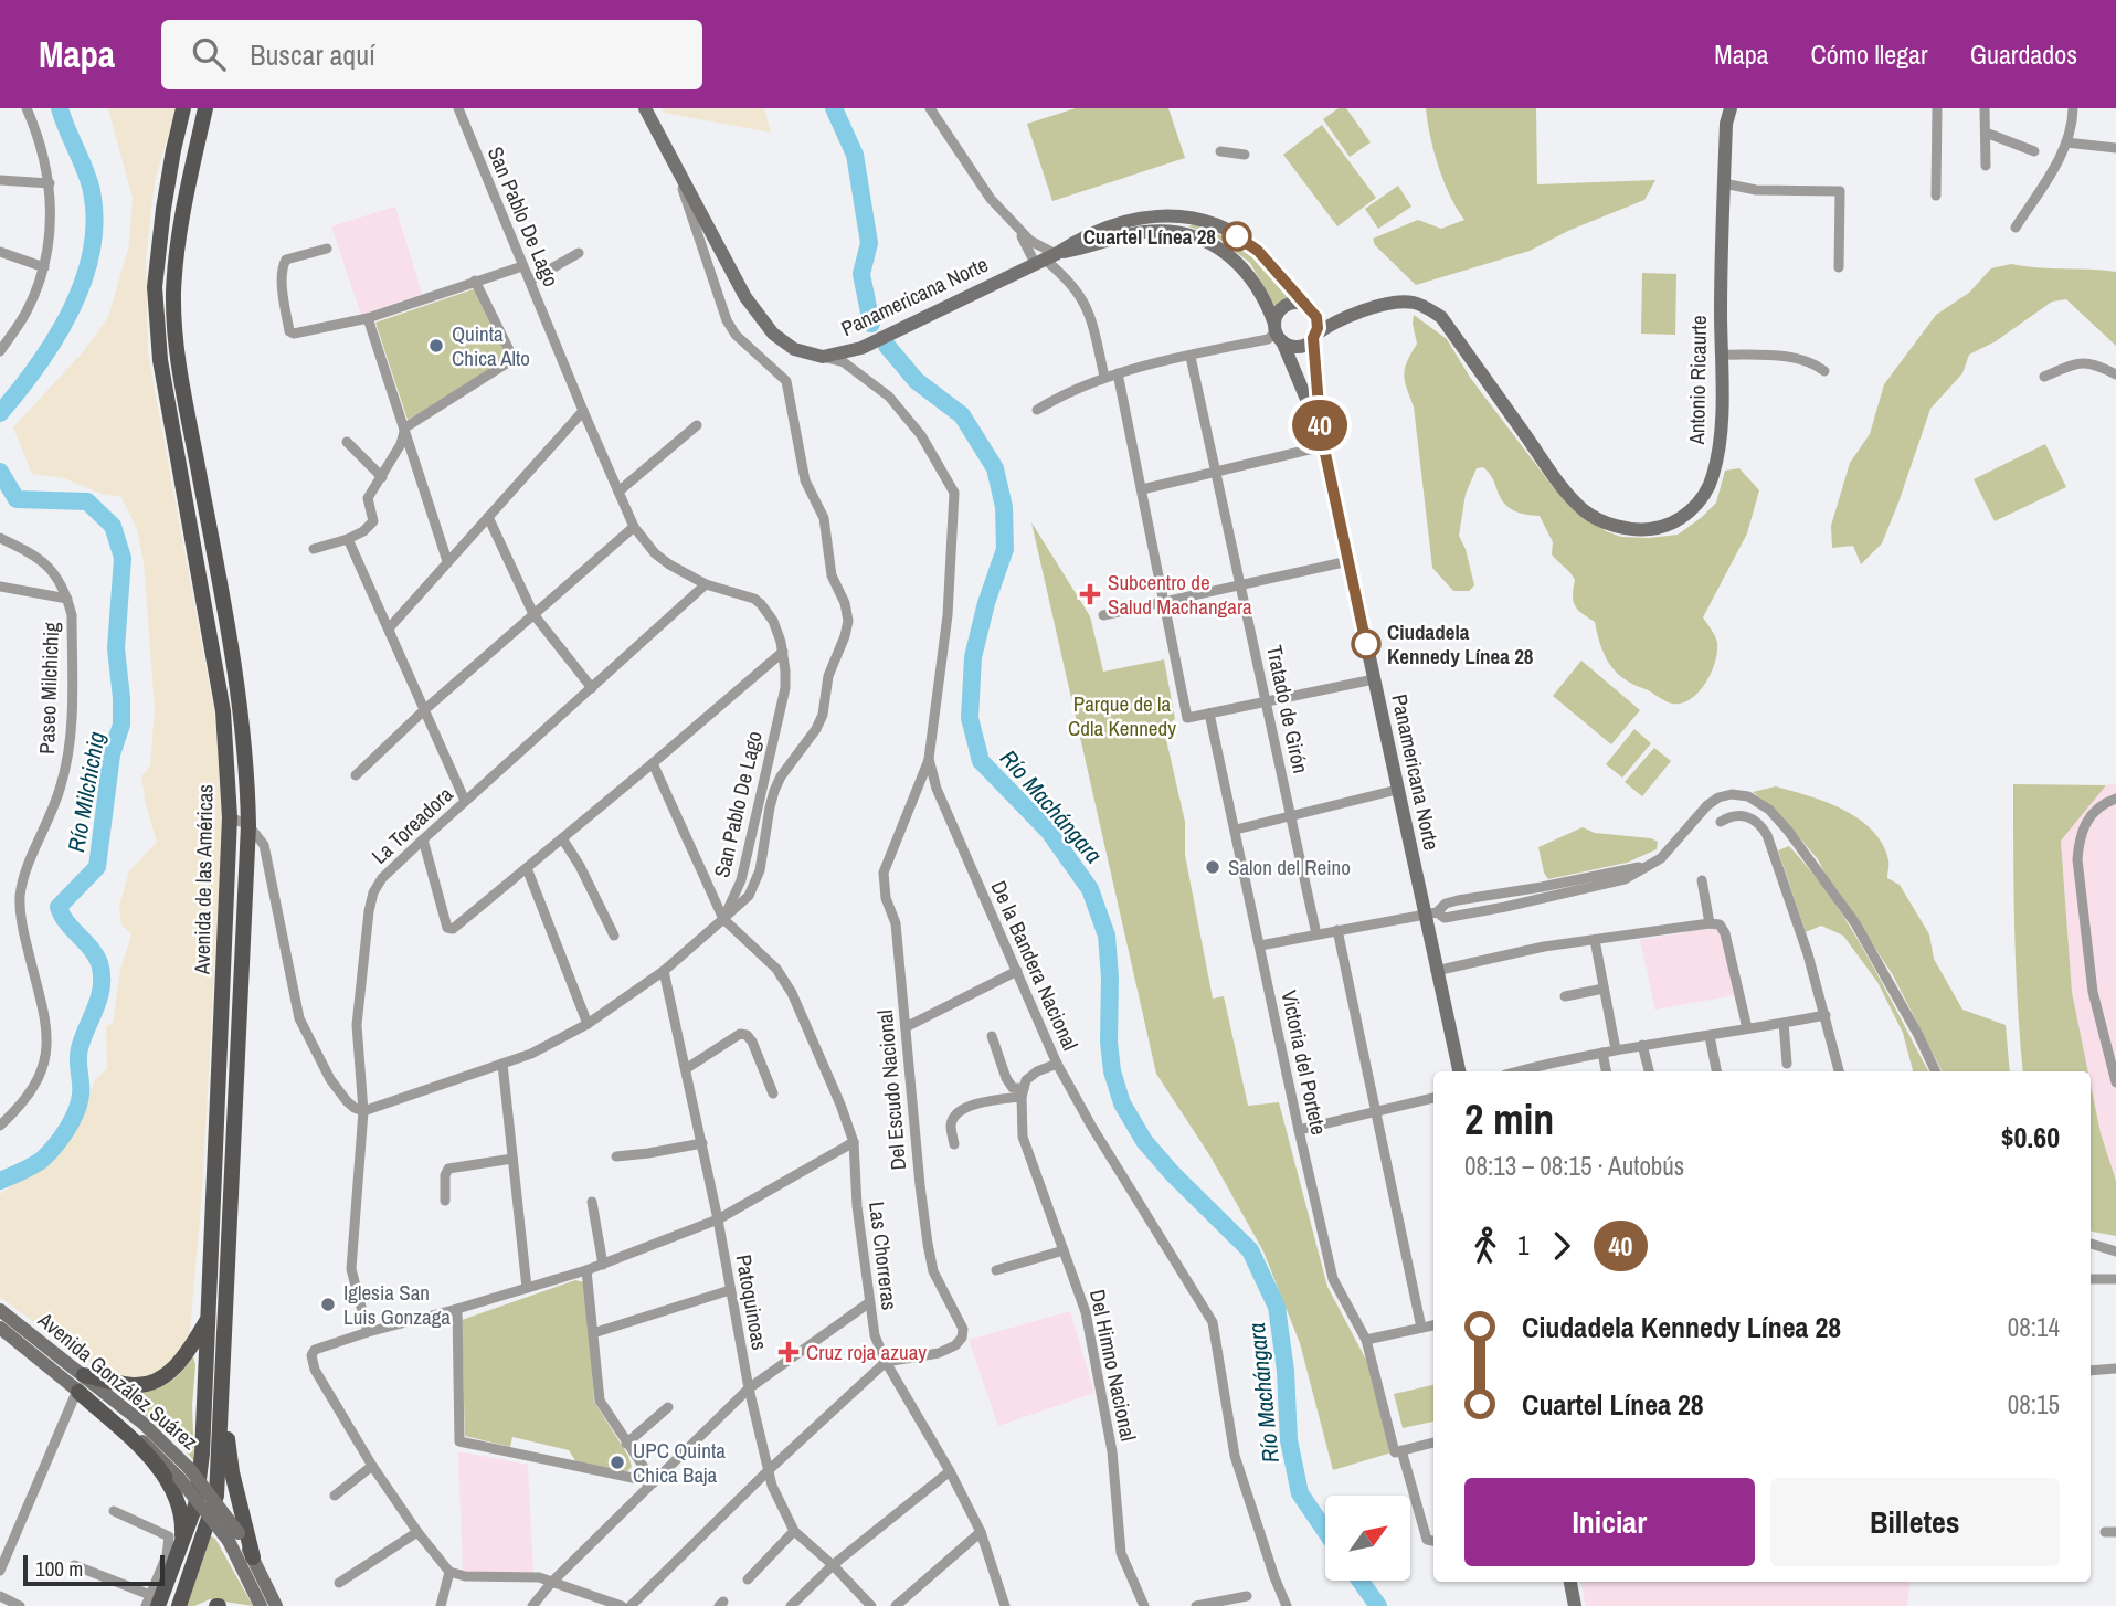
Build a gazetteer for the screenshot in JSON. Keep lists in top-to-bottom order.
{
  "streets": {
    "main road": [
      "Panamericana Norte",
      "Antonio Ricaurte",
      "Avenida de las Américas",
      "Avenida González Suárez"
    ],
    "street": [
      "San Pablo De Lago",
      "Paseo Milchichig",
      "Tratado de Girón",
      "La Toreadora",
      "De la Bandera Nacional",
      "Victoria del Portete",
      "Del Escudo Nacional",
      "Las Chorreras",
      "Patoquinoas",
      "Del Himno Nacional"
    ]
  },
  "crossings": [
    ["San Pablo De Lago", "La Toreadora"],
    ["San Pablo De Lago", "Las Chorreras"],
    ["San Pablo De Lago", "Patoquinoas"],
    ["Panamericana Norte", "Antonio Ricaurte"],
    ["Panamericana Norte", "De la Bandera Nacional"],
    ["De la Bandera Nacional", "Del Escudo Nacional"],
    ["Del Escudo Nacional", "Las Chorreras"]
  ],
  "water": ["Río Milchichig", "Río Machángara"],
  "parks": ["Parque de la Cdla Kennedy"],
  "places": {
    "other": [
      "Cuartel Línea 28",
      "Quinta Chica Alto",
      "Ciudadela Kennedy Línea 28",
      "Salon del Reino",
      "Iglesia San Luis Gonzaga",
      "UPC Quinta Chica Baja"
    ],
    "health": ["Subcentro de Salud Machangara", "Cruz roja azuay"]
  },
  "lines": ["bus line 40"],
  "scale_bar": "100 m",
  "north": "top right",
  "page": {
    "header": "Mapa",
    "search": "Buscar aquí",
    "nav": ["Mapa", "Cómo llegar", "Guardados"],
    "on_map": "40",
    "heading": ["2 min", "08:13 – 08:15 · Autobús", "$0.60"],
    "legs": ["1", "40"],
    "list": [
      {
        "name": "Ciudadela Kennedy Línea 28",
        "value": "08:14"
      },
      {
        "name": "Cuartel Línea 28",
        "value": "08:15"
      }
    ],
    "buttons": ["Iniciar", "Billetes"],
    "scale": "100 m"
  }
}
